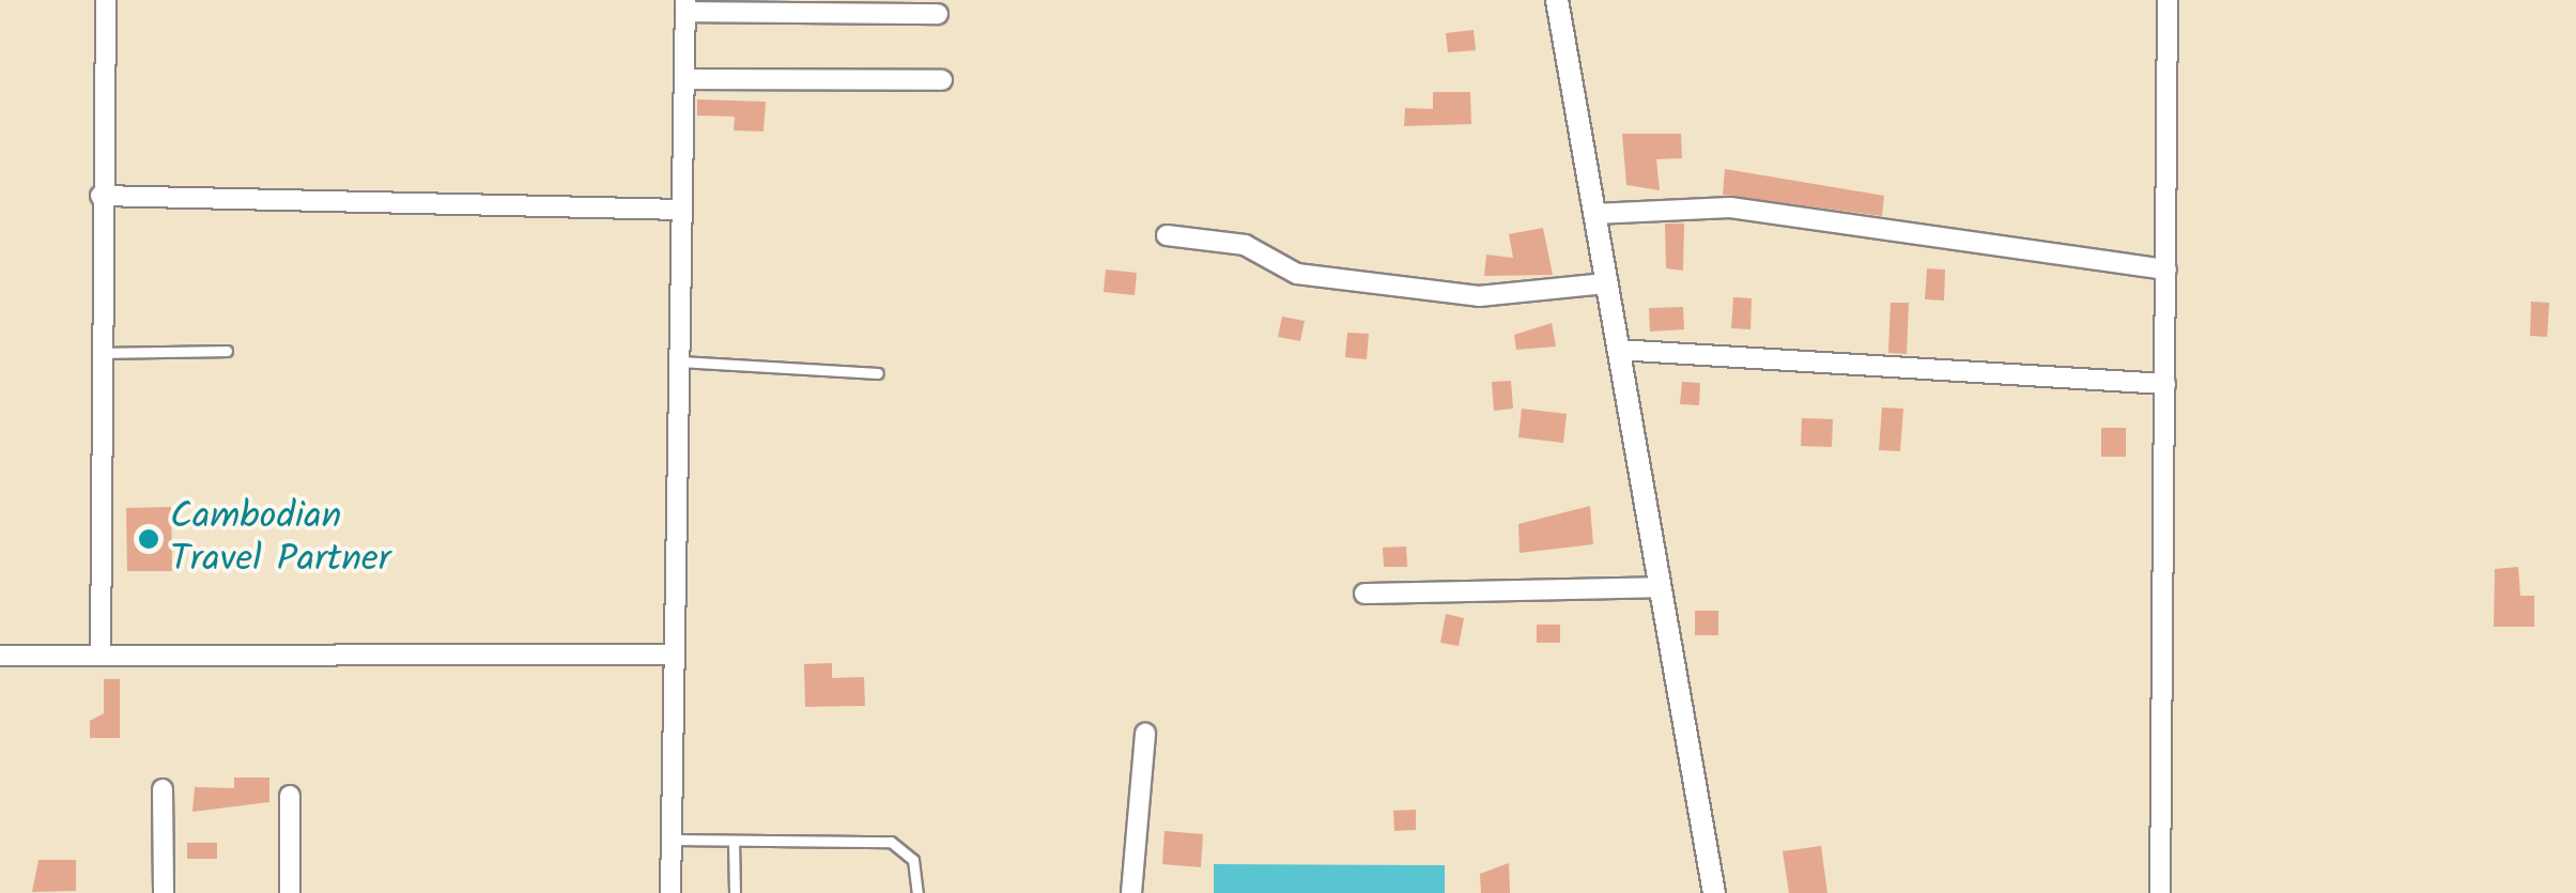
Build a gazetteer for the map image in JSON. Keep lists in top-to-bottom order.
{
  "places": ["Cambodian Travel Partner"]
}
